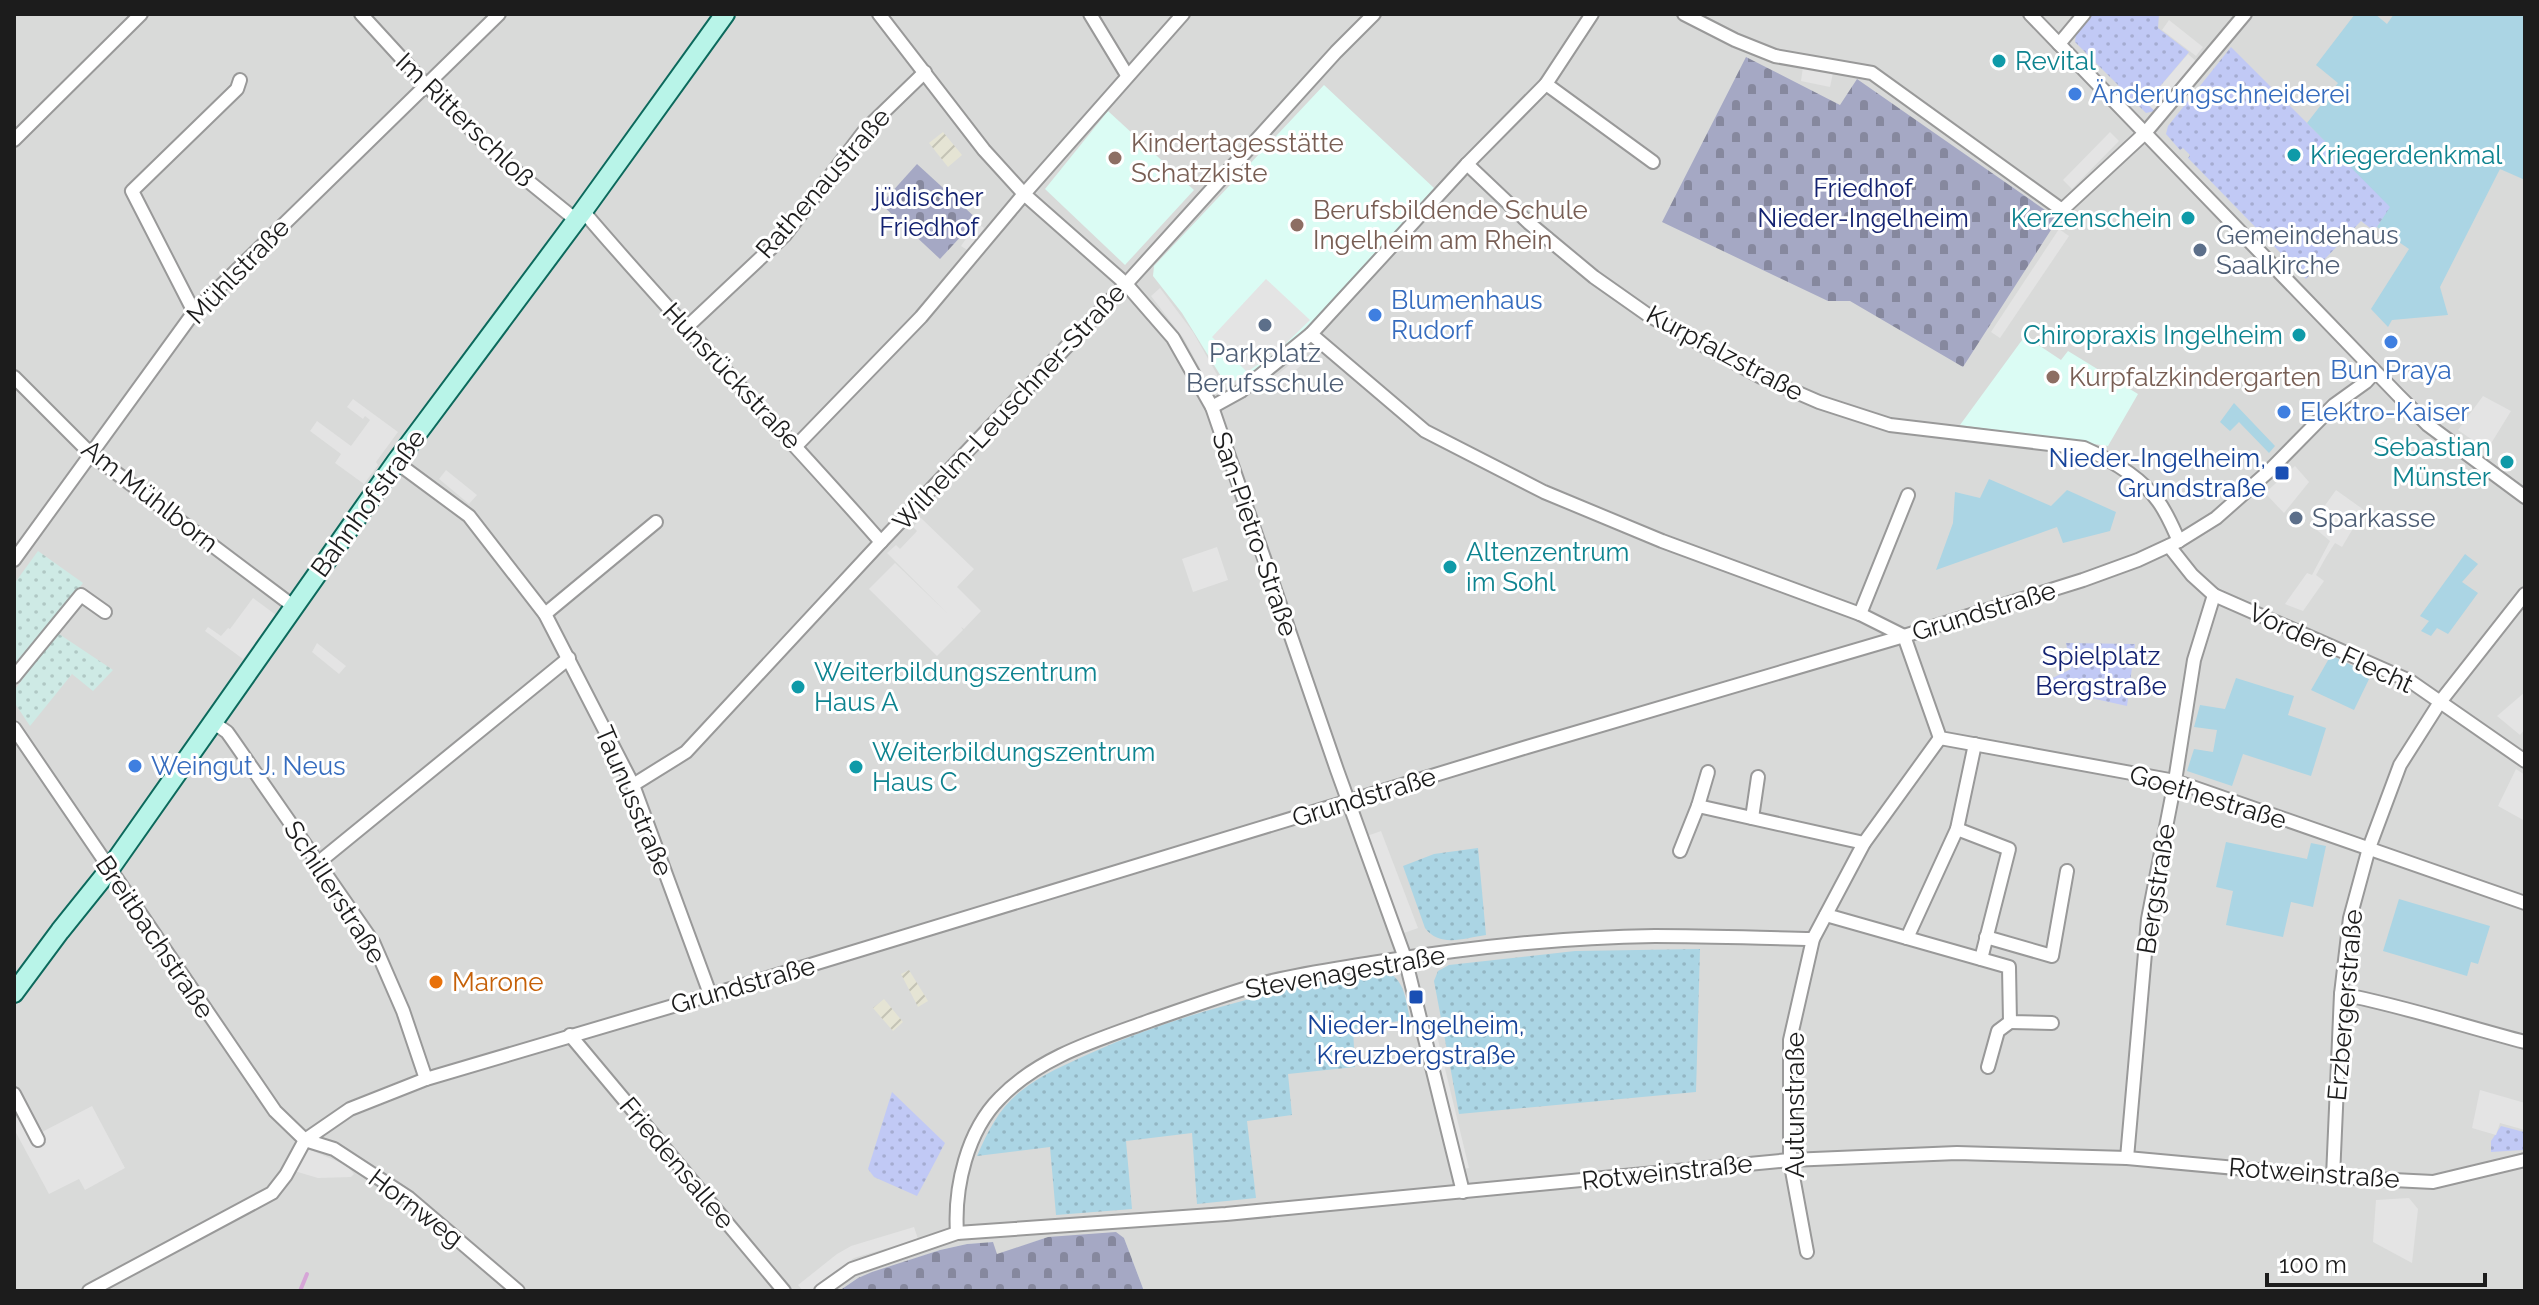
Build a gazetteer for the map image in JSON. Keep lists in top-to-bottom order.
{
  "streets": {
    "street": [
      "Im Ritterschloß",
      "Rathenaustraße",
      "Mühlstraße",
      "Kurpfalzstraße",
      "Hunsrückstraße",
      "Wilhelm-Leuschner-Straße",
      "Am Mühlborn",
      "Bahnhofstraße",
      "San-Pietro-Straße",
      "Grundstraße",
      "Vordere Flecht",
      "Goethestraße",
      "Taunusstraße",
      "Bergstraße",
      "Schillerstraße",
      "Breitbachstraße",
      "Stevenagestraße",
      "Erzbergerstraße",
      "Autunstraße",
      "Friedensallee",
      "Rotweinstraße",
      "Hornweg"
    ]
  },
  "crossings": [
    ["Im Ritterschloß", "Mühlstraße"],
    ["Im Ritterschloß", "Hunsrückstraße"],
    ["Im Ritterschloß", "Bahnhofstraße"],
    ["Rathenaustraße", "Hunsrückstraße"],
    ["Rathenaustraße", "San-Pietro-Straße"],
    ["Mühlstraße", "Am Mühlborn"],
    ["Kurpfalzstraße", "Grundstraße"],
    ["Hunsrückstraße", "Wilhelm-Leuschner-Straße"],
    ["Hunsrückstraße", "Bahnhofstraße"],
    ["Wilhelm-Leuschner-Straße", "San-Pietro-Straße"],
    ["Wilhelm-Leuschner-Straße", "Taunusstraße"],
    ["Am Mühlborn", "Bahnhofstraße"],
    ["Bahnhofstraße", "Taunusstraße"],
    ["Bahnhofstraße", "Schillerstraße"],
    ["Bahnhofstraße", "Breitbachstraße"],
    ["San-Pietro-Straße", "Grundstraße"],
    ["San-Pietro-Straße", "Stevenagestraße"],
    ["San-Pietro-Straße", "Rotweinstraße"],
    ["Grundstraße", "Taunusstraße"],
    ["Grundstraße", "Schillerstraße"],
    ["Grundstraße", "Breitbachstraße"],
    ["Grundstraße", "Friedensallee"],
    ["Grundstraße", "Hornweg"],
    ["Vordere Flecht", "Bergstraße"],
    ["Vordere Flecht", "Erzbergerstraße"],
    ["Goethestraße", "Bergstraße"],
    ["Goethestraße", "Erzbergerstraße"],
    ["Goethestraße", "Autunstraße"],
    ["Bergstraße", "Rotweinstraße"],
    ["Breitbachstraße", "Hornweg"],
    ["Stevenagestraße", "Autunstraße"],
    ["Stevenagestraße", "Rotweinstraße"],
    ["Erzbergerstraße", "Rotweinstraße"],
    ["Autunstraße", "Rotweinstraße"]
  ],
  "parks": ["Friedhof Nieder-Ingelheim", "jüdischer Friedhof", "Spielplatz Bergstraße"],
  "places": {
    "other": [
      "Revital",
      "Änderungschneiderei",
      "Kriegerdenkmal",
      "Kindertagesstätte Schatzkiste",
      "Kerzenschein",
      "Berufsbildende Schule Ingelheim am Rhein",
      "Gemeindehaus Saalkirche",
      "Blumenhaus Rudorf",
      "Parkplatz Berufsschule",
      "Chiropraxis Ingelheim",
      "Bun Praya",
      "Kurpfalzkindergarten",
      "Elektro-Kaiser",
      "Sebastian Münster",
      "Sparkasse",
      "Altenzentrum im Sohl",
      "Weiterbildungszentrum Haus A",
      "Weingut J. Neus",
      "Weiterbildungszentrum Haus C",
      "Marone"
    ],
    "transit": ["Nieder-Ingelheim, Grundstraße", "Nieder-Ingelheim, Kreuzbergstraße"]
  },
  "scale_bar": "100 m"
}
